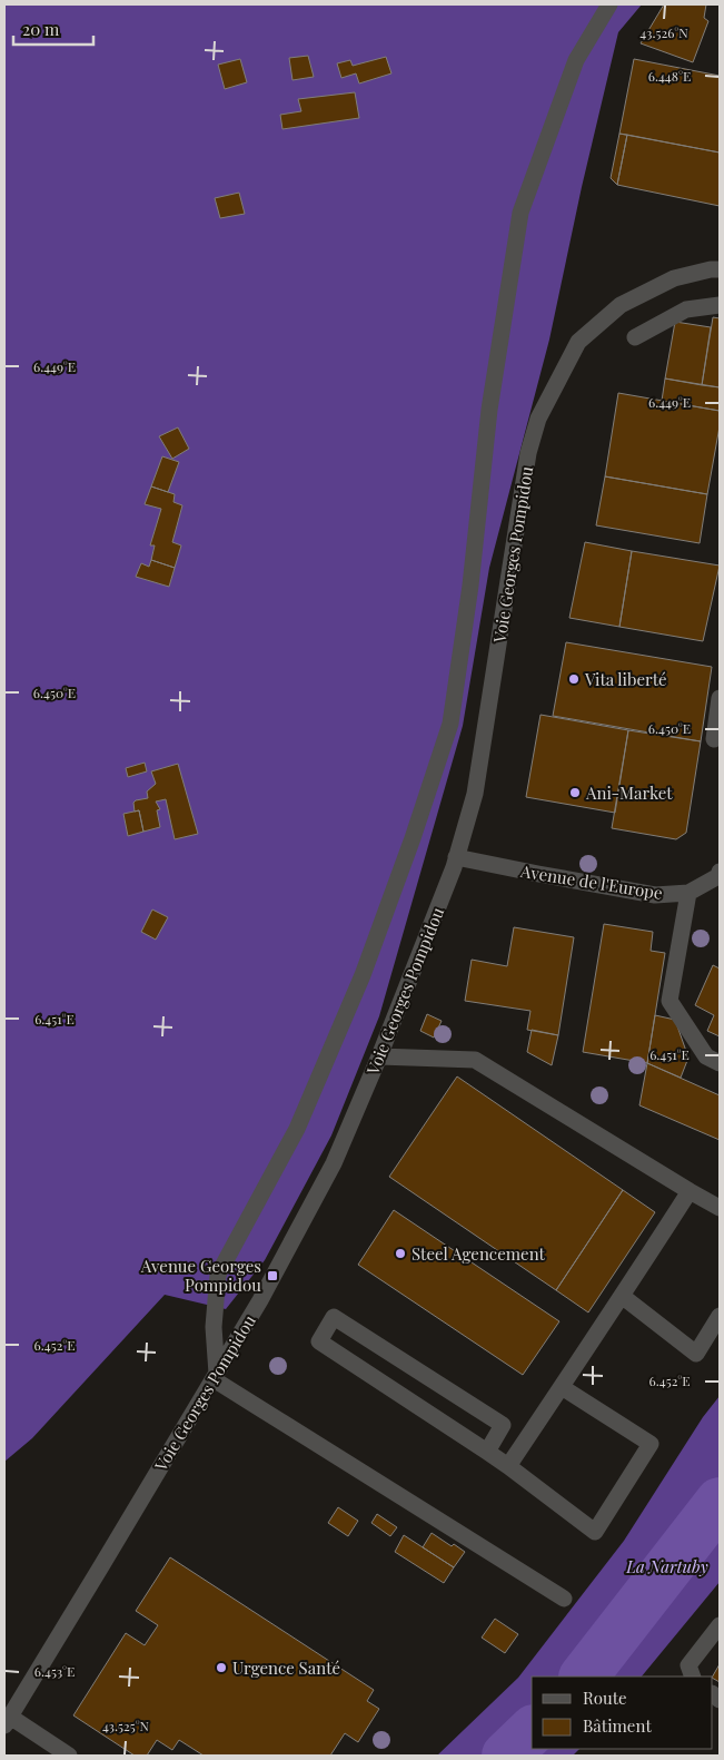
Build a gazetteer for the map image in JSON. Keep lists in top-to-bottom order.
{
  "streets": {
    "street": ["Voie Georges Pompidou", "Avenue de l'Europe"]
  },
  "crossings": [
    ["Voie Georges Pompidou", "Avenue de l'Europe"]
  ],
  "parks": ["La Nartuby"],
  "places": {
    "other": [
      "Vita liberté",
      "Ani-Market",
      "Steel Agencement",
      "Urgence Santé"
    ],
    "transit": ["Avenue Georges Pompidou"]
  },
  "legend": ["Route", "Bâtiment"],
  "scale_bar": "20 m",
  "coordinates": [
    "43.526°N",
    "6.448°E",
    "6.449°E",
    "6.450°E",
    "6.451°E",
    "6.452°E",
    "6.453°E",
    "43.525°N"
  ]
}
